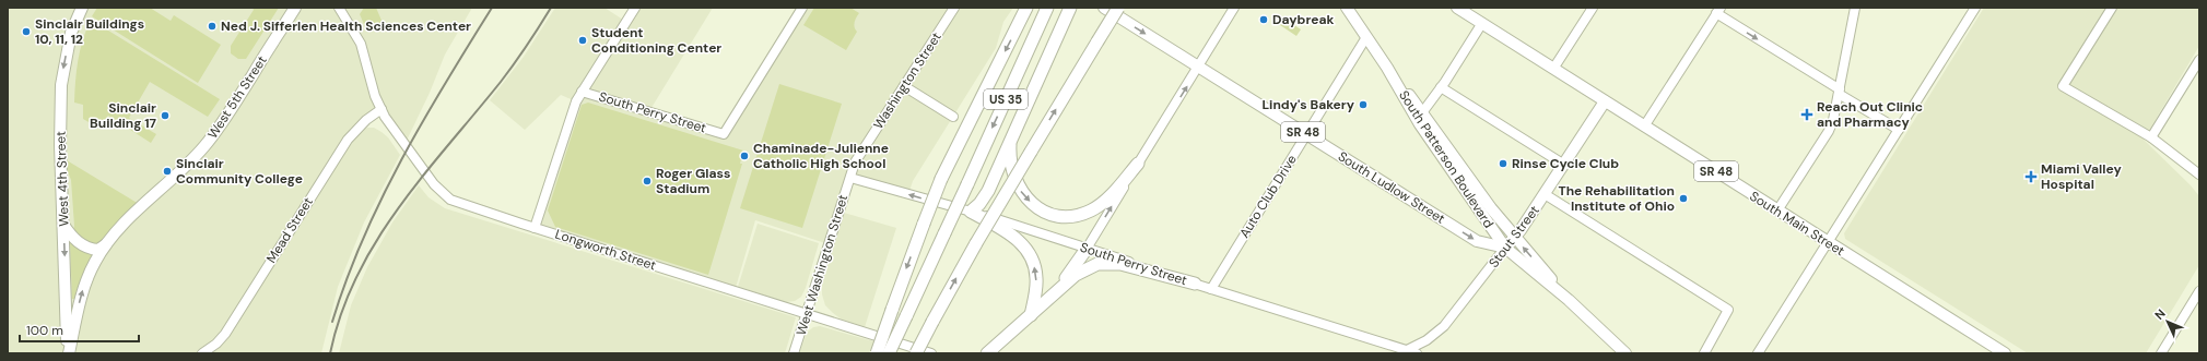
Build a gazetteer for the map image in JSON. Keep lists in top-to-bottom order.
{
  "streets": {
    "highway": ["US 35"],
    "main road": [
      "West 5th Street",
      "SR 48",
      "South Patterson Boulevard",
      "West 4th Street",
      "South Ludlow Street",
      "South Main Street",
      "Stout Street"
    ],
    "street": [
      "Washington Street",
      "South Perry Street",
      "Auto Club Drive",
      "Mead Street",
      "Longworth Street",
      "West Washington Street"
    ]
  },
  "crossings": [
    ["Washington Street", "South Perry Street"],
    ["Washington Street", "West Washington Street"],
    ["West 5th Street", "West 4th Street"],
    ["South Perry Street", "Auto Club Drive"],
    ["South Perry Street", "Stout Street"],
    ["South Perry Street", "West Washington Street"],
    ["South Patterson Boulevard", "South Ludlow Street"],
    ["South Patterson Boulevard", "Auto Club Drive"],
    ["South Patterson Boulevard", "Stout Street"],
    ["South Ludlow Street", "Auto Club Drive"],
    ["South Ludlow Street", "Stout Street"],
    ["South Main Street", "Stout Street"],
    ["Mead Street", "Longworth Street"],
    ["Longworth Street", "West Washington Street"]
  ],
  "one_way": ["West 4th Street", "South Ludlow Street"],
  "places": {
    "other": [
      "Daybreak",
      "Ned J. Sifferlen Health Sciences Center",
      "Sinclair Buildings 10, 11, 12",
      "Student Conditioning Center",
      "Lindy's Bakery",
      "Sinclair Building 17",
      "Chaminade-Julienne Catholic High School",
      "Rinse Cycle Club",
      "Sinclair Community College",
      "Roger Glass Stadium",
      "The Rehabilitation Institute of Ohio"
    ],
    "health": ["Reach Out Clinic and Pharmacy", "Miami Valley Hospital"]
  },
  "scale_bar": "100 m",
  "north": "top left"
}
